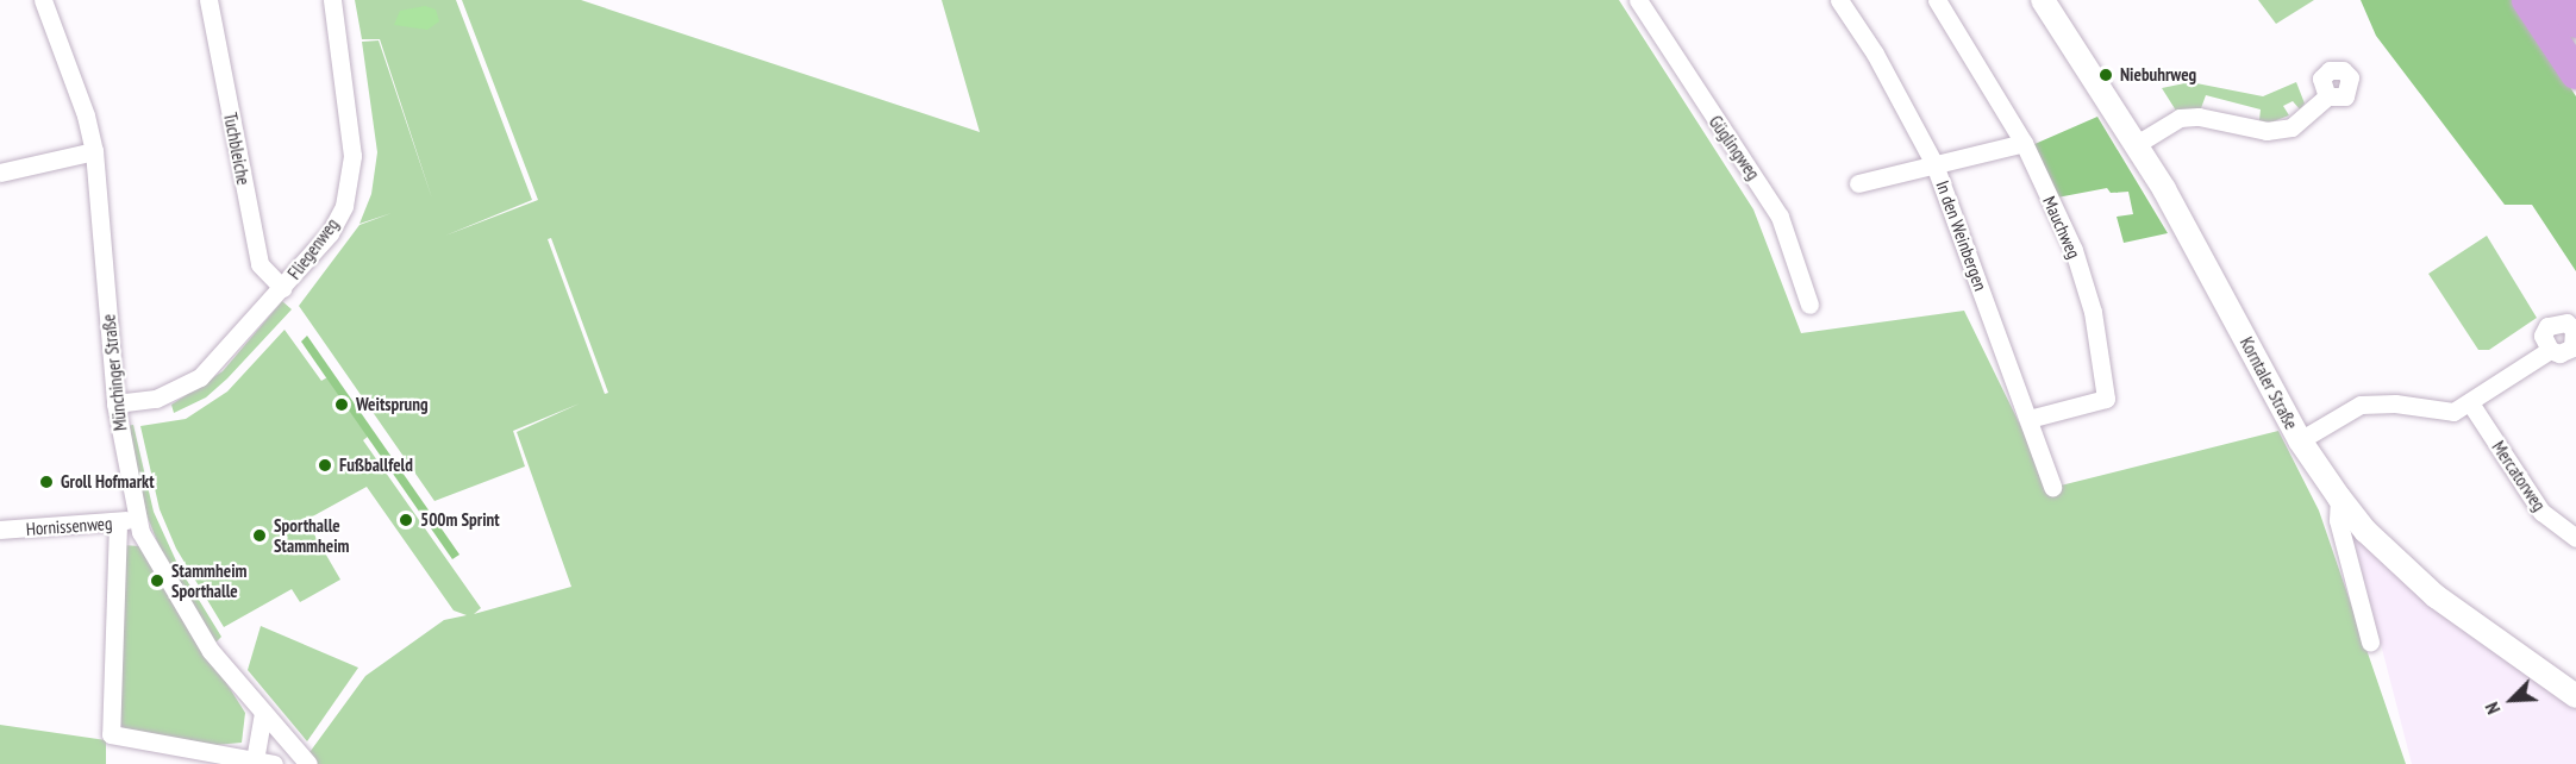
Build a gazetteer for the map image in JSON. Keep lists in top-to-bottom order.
{
  "streets": {
    "street": [
      "Güglingweg",
      "Tuchbleiche",
      "Mauchweg",
      "In den Weinbergen",
      "Fliegenweg",
      "Münchinger Straße",
      "Korntaler Straße",
      "Mercatorweg",
      "Hornissenweg"
    ]
  },
  "crossings": [
    ["Tuchbleiche", "Fliegenweg"],
    ["Mauchweg", "In den Weinbergen"],
    ["Fliegenweg", "Münchinger Straße"],
    ["Münchinger Straße", "Hornissenweg"]
  ],
  "places": [
    "Niebuhrweg",
    "Weitsprung",
    "Fußballfeld",
    "Groll Hofmarkt",
    "500m Sprint",
    "Sporthalle Stammheim",
    "Stammheim Sporthalle"
  ],
  "north": "bottom left"
}
